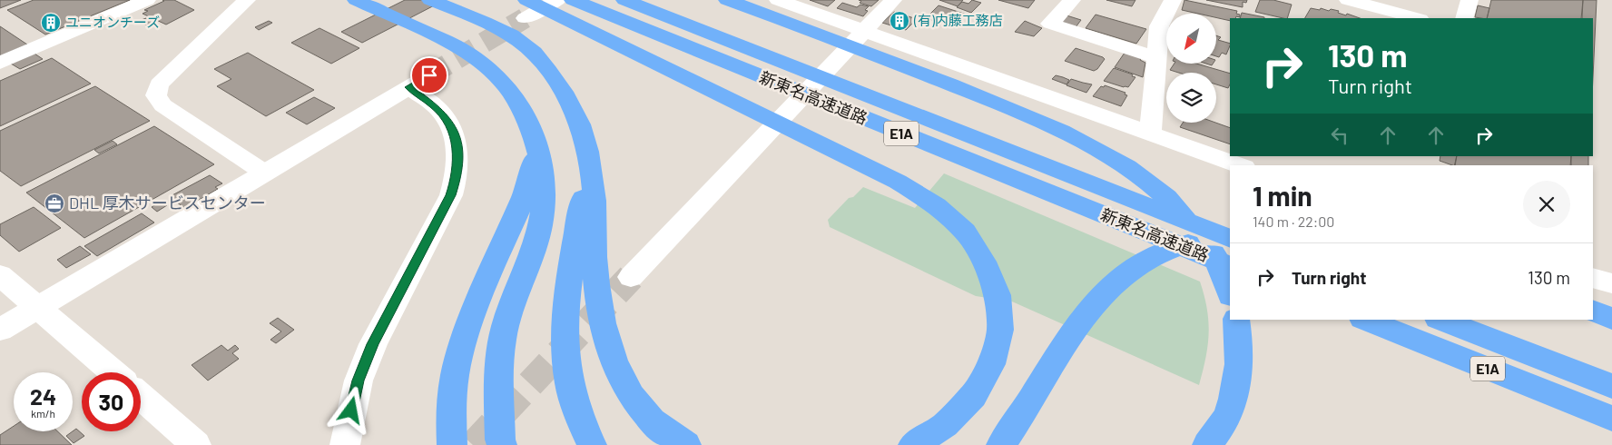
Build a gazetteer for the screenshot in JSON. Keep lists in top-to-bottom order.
{
  "streets": {
    "highway": ["新東名高速道路", "E1A"]
  },
  "places": {
    "building": ["(有)内藤工務店", "ユニオンチーズ"],
    "office": ["DHL 厚木サービスセンター"]
  },
  "north": "bottom left",
  "page": {
    "turn": ["130 m", "Turn right"],
    "heading": ["1 min", "140 m · 22:00"],
    "list": [
      {
        "name": "Turn right",
        "value": "130 m"
      }
    ],
    "speed": "24 km/h",
    "limit": "30"
  }
}
